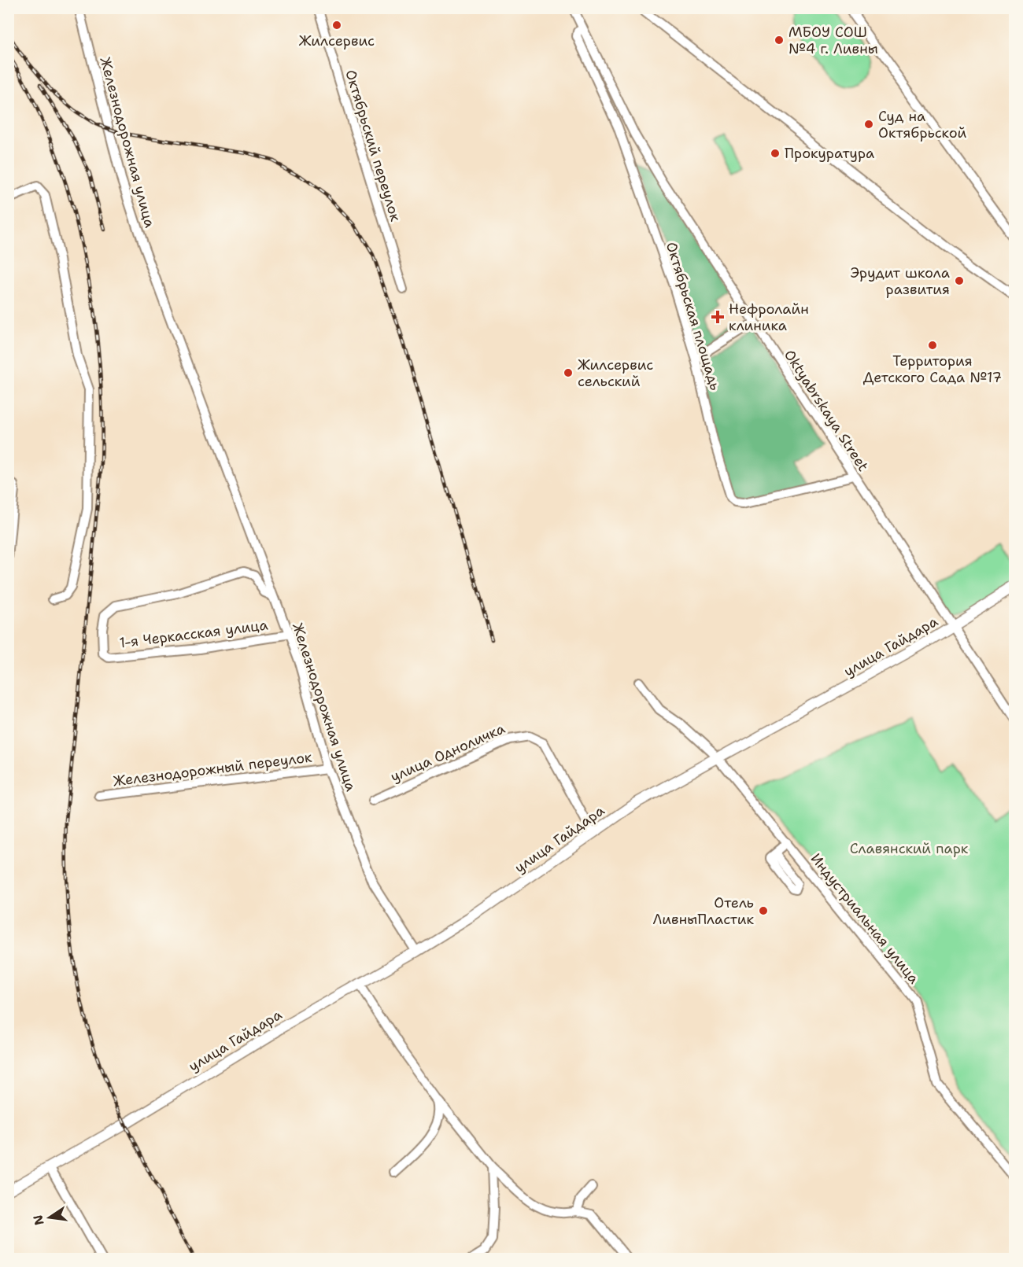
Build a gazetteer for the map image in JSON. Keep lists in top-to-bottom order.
{
  "streets": {
    "main road": ["улица Гайдара"],
    "street": [
      "Железнодорожная улица",
      "Октябрьский переулок",
      "Октябрьская площадь",
      "Oktyabrskaya Street",
      "1-я Черкасская улица",
      "улица Одноличка",
      "Железнодорожный переулок",
      "Индустриальная улица"
    ]
  },
  "crossings": [
    ["Железнодорожная улица", "1-я Черкасская улица"],
    ["Железнодорожная улица", "улица Гайдара"],
    ["Железнодорожная улица", "Железнодорожный переулок"],
    ["Октябрьская площадь", "Oktyabrskaya Street"],
    ["Oktyabrskaya Street", "улица Гайдара"],
    ["улица Гайдара", "улица Одноличка"],
    ["улица Гайдара", "Индустриальная улица"]
  ],
  "parks": ["Славянский парк"],
  "places": {
    "other": [
      "Жилсервис",
      "МБОУ СОШ №4 г. Ливны",
      "Суд на Октябрьской",
      "Прокуратура",
      "Эрудит школа развития",
      "Территория Детского Сада №17",
      "Жилсервис сельский",
      "Отель ЛивныПластик"
    ],
    "health": ["Нефролайн клиника"]
  },
  "north": "left"
}
